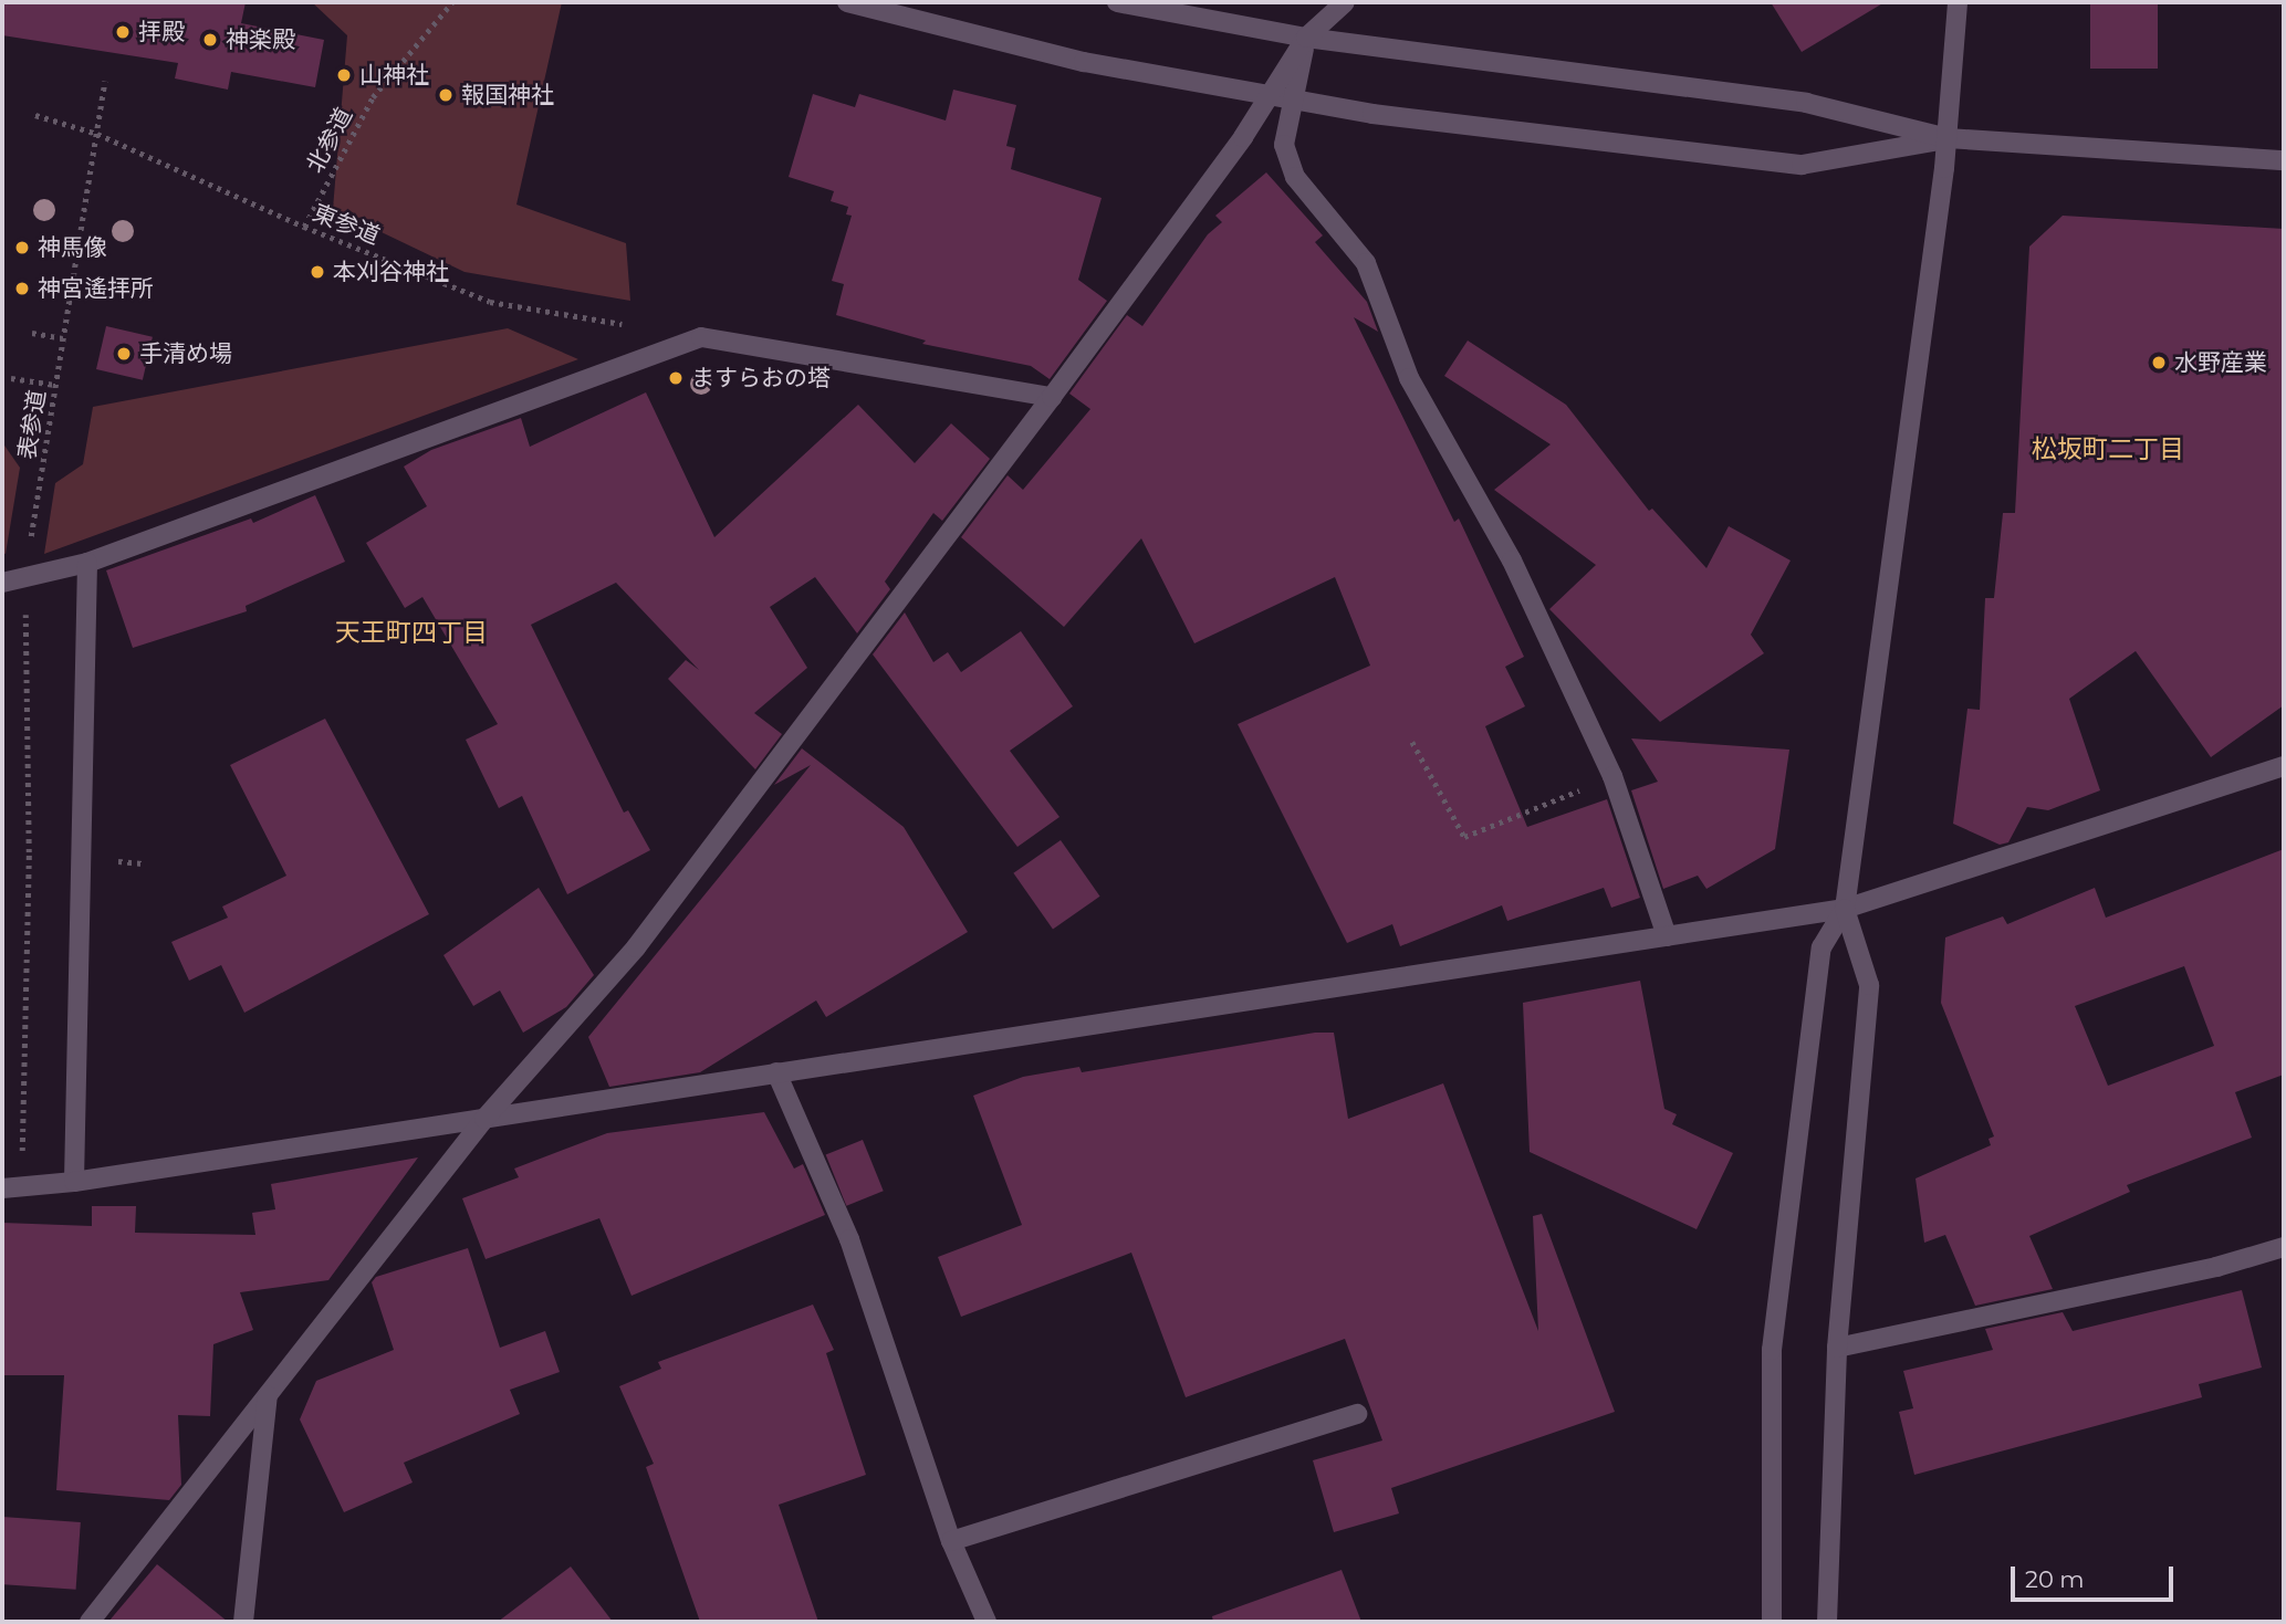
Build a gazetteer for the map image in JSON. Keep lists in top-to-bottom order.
{
  "streets": {
    "path": ["北参道", "東参道", "表参道"]
  },
  "crossings": [
    ["北参道", "東参道"],
    ["東参道", "表参道"]
  ],
  "districts": ["松坂町二丁目", "天王町四丁目"],
  "places": [
    "拝殿",
    "神楽殿",
    "山神社",
    "報国神社",
    "神馬像",
    "本刈谷神社",
    "神宮遙拝所",
    "手清め場",
    "水野産業",
    "ますらおの塔"
  ],
  "scale_bar": "20 m"
}
